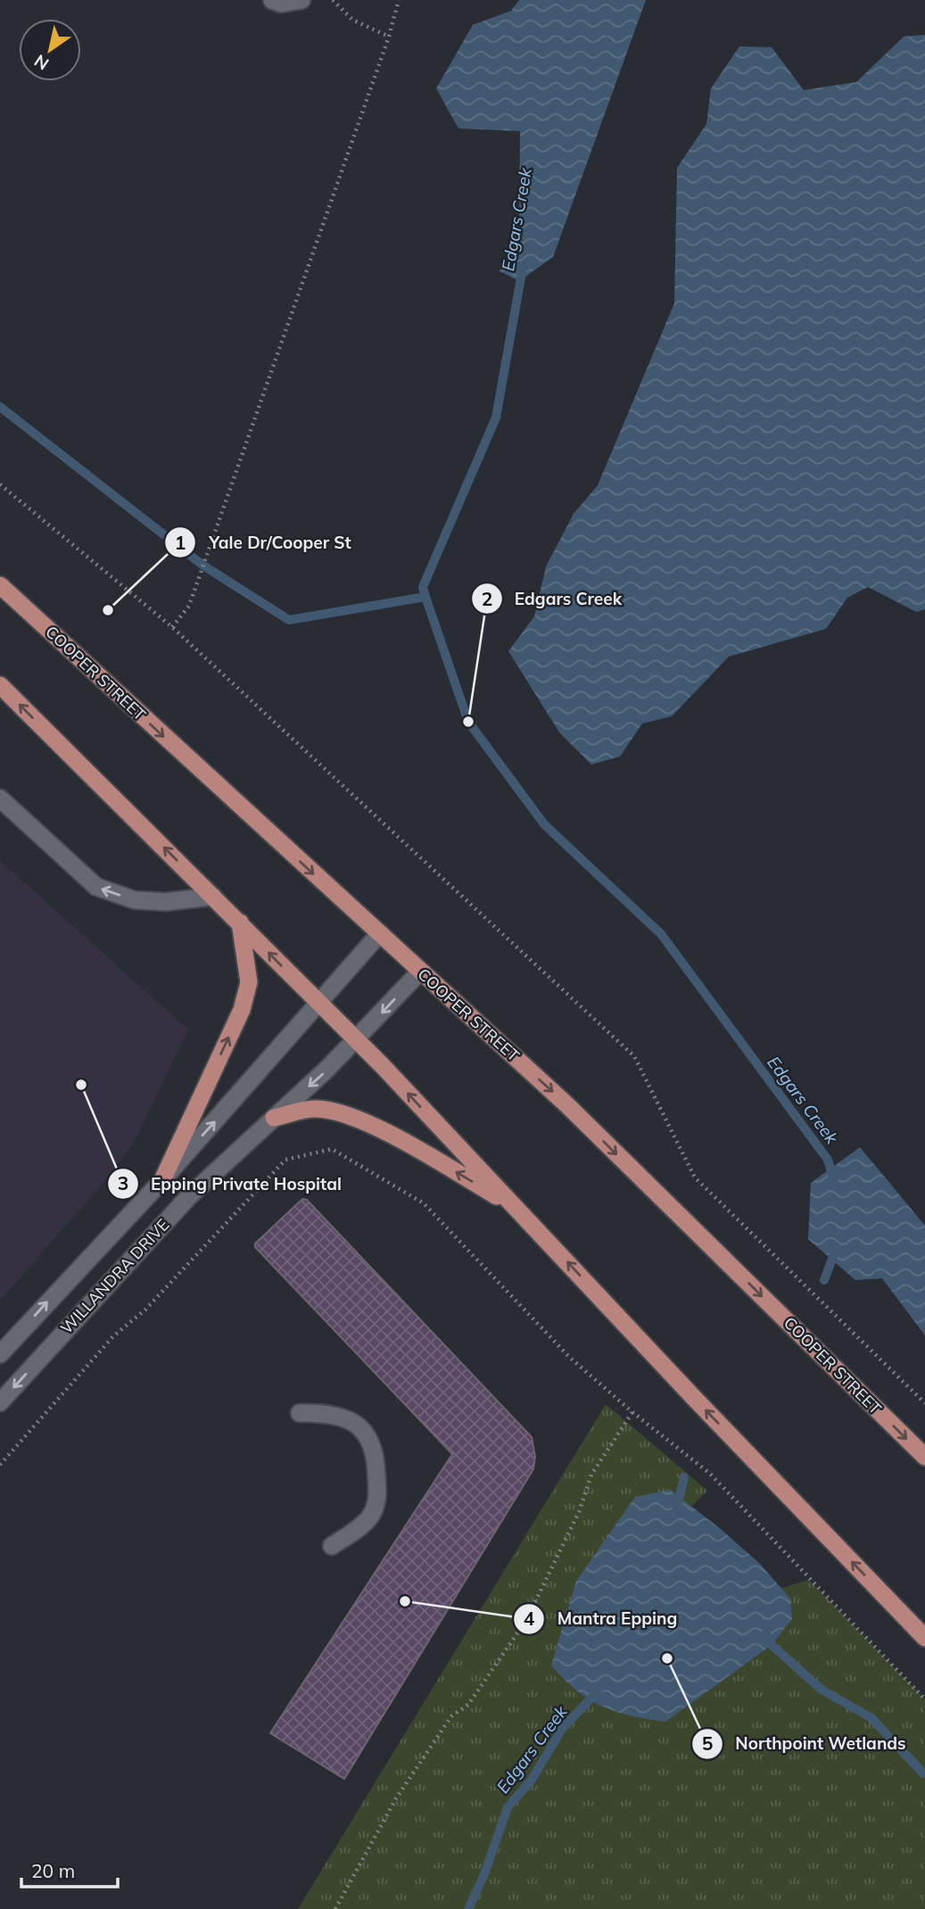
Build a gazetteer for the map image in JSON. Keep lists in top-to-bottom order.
{
  "streets": {
    "main road": ["COOPER STREET"],
    "street": ["WILLANDRA DRIVE"]
  },
  "crossings": [
    ["COOPER STREET", "WILLANDRA DRIVE"]
  ],
  "water": ["Edgars Creek"],
  "places": [
    "Yale Dr/Cooper St",
    "Edgars Creek",
    "Epping Private Hospital",
    "Mantra Epping",
    "Northpoint Wetlands"
  ],
  "scale_bar": "20 m",
  "north": "bottom left"
}
